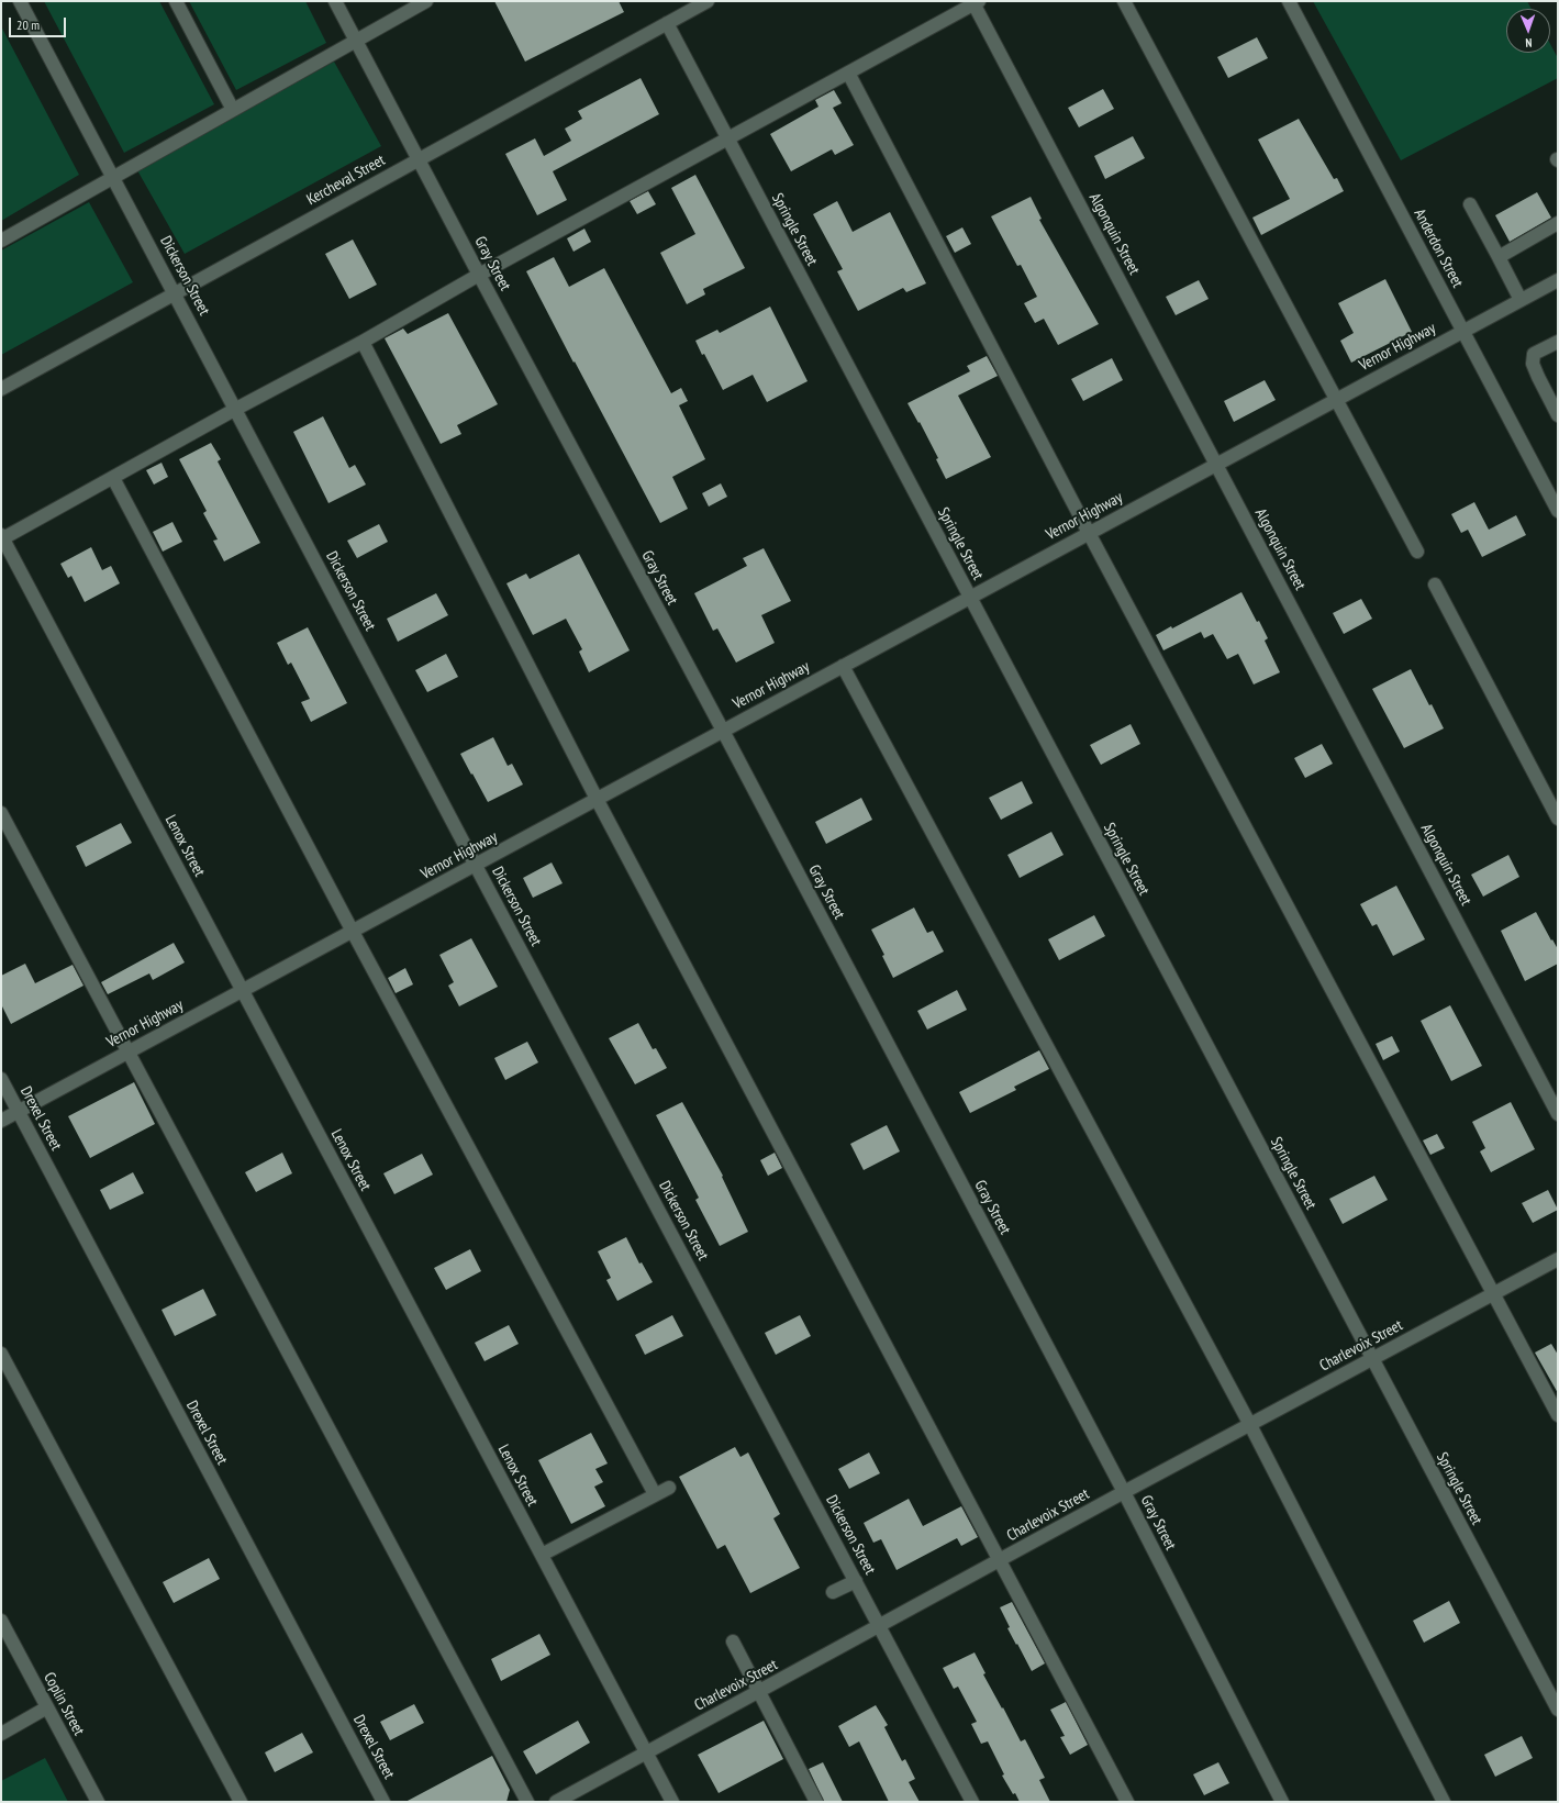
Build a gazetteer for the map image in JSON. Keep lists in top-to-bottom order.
{
  "streets": {
    "street": [
      "Kercheval Street",
      "Springle Street",
      "Algonquin Street",
      "Anderdon Street",
      "Gray Street",
      "Dickerson Street",
      "Vernor Highway",
      "Lenox Street",
      "Drexel Street",
      "Charlevoix Street",
      "Coplin Street"
    ]
  },
  "crossings": [
    ["Kercheval Street", "Springle Street"],
    ["Kercheval Street", "Gray Street"],
    ["Kercheval Street", "Dickerson Street"],
    ["Springle Street", "Vernor Highway"],
    ["Springle Street", "Charlevoix Street"],
    ["Algonquin Street", "Vernor Highway"],
    ["Anderdon Street", "Vernor Highway"],
    ["Gray Street", "Vernor Highway"],
    ["Gray Street", "Charlevoix Street"],
    ["Dickerson Street", "Vernor Highway"],
    ["Dickerson Street", "Charlevoix Street"],
    ["Vernor Highway", "Lenox Street"],
    ["Vernor Highway", "Drexel Street"],
    ["Lenox Street", "Charlevoix Street"]
  ],
  "scale_bar": "20 m",
  "north": "bottom"
}
